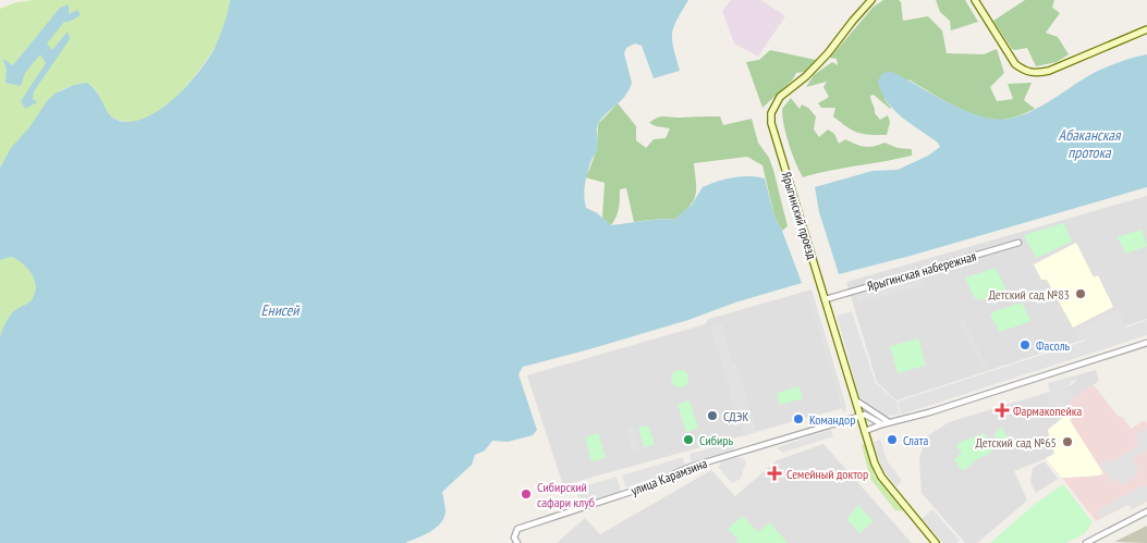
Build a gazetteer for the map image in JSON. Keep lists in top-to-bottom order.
{
  "streets": {
    "main road": ["Ярыгинский проезд"],
    "street": ["Ярыгинская набережная", "улица Карамзина"]
  },
  "crossings": [
    ["Ярыгинский проезд", "Ярыгинская набережная"],
    ["Ярыгинский проезд", "улица Карамзина"]
  ],
  "water": ["Абаканская протока", "Енисей"],
  "places": {
    "other": [
      "Детский сад №83",
      "Фасоль",
      "СДЭК",
      "Командор",
      "Сибирь",
      "Слата",
      "Детский сад №65",
      "Сибирский сафари клуб"
    ],
    "health": ["Фармакопейка", "Семейный доктор"]
  }
}
